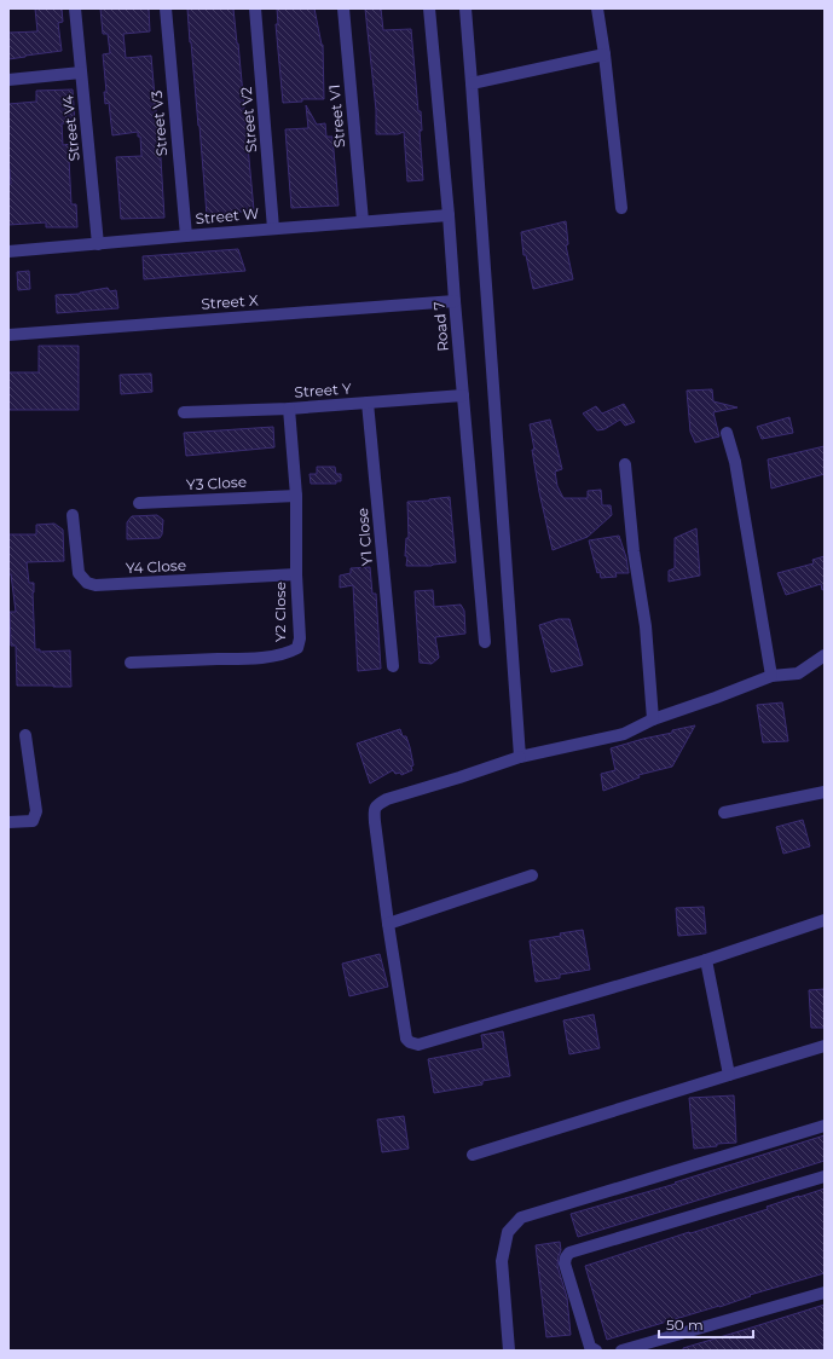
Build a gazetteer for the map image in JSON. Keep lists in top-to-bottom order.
{
  "streets": {
    "street": [
      "Street V1",
      "Street V2",
      "Street V3",
      "Street V4",
      "Street W",
      "Street X",
      "Road 7",
      "Street Y",
      "Y3 Close",
      "Y1 Close",
      "Y4 Close",
      "Y2 Close"
    ]
  },
  "crossings": [
    ["Street V1", "Street W"],
    ["Street V2", "Street W"],
    ["Street V3", "Street W"],
    ["Street V4", "Street W"],
    ["Street W", "Road 7"],
    ["Street X", "Road 7"],
    ["Road 7", "Street Y"],
    ["Street Y", "Y1 Close"],
    ["Street Y", "Y2 Close"],
    ["Y3 Close", "Y2 Close"],
    ["Y4 Close", "Y2 Close"]
  ],
  "scale_bar": "50 m"
}
